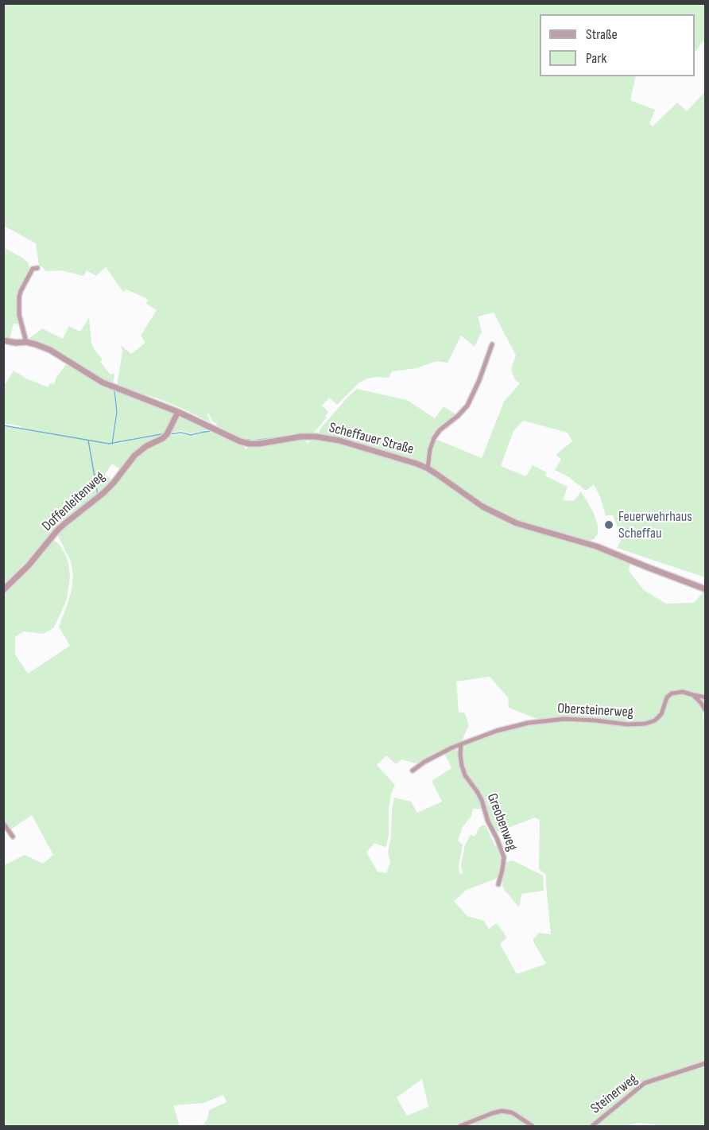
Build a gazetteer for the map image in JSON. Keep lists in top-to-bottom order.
{
  "streets": {
    "street": [
      "Scheffauer Straße",
      "Doffenleitenweg",
      "Obersteinerweg",
      "Greobenweg",
      "Steinerweg"
    ]
  },
  "crossings": [
    ["Scheffauer Straße", "Doffenleitenweg"],
    ["Obersteinerweg", "Greobenweg"]
  ],
  "places": ["Feuerwehrhaus Scheffau"],
  "legend": ["Straße", "Park"]
}
